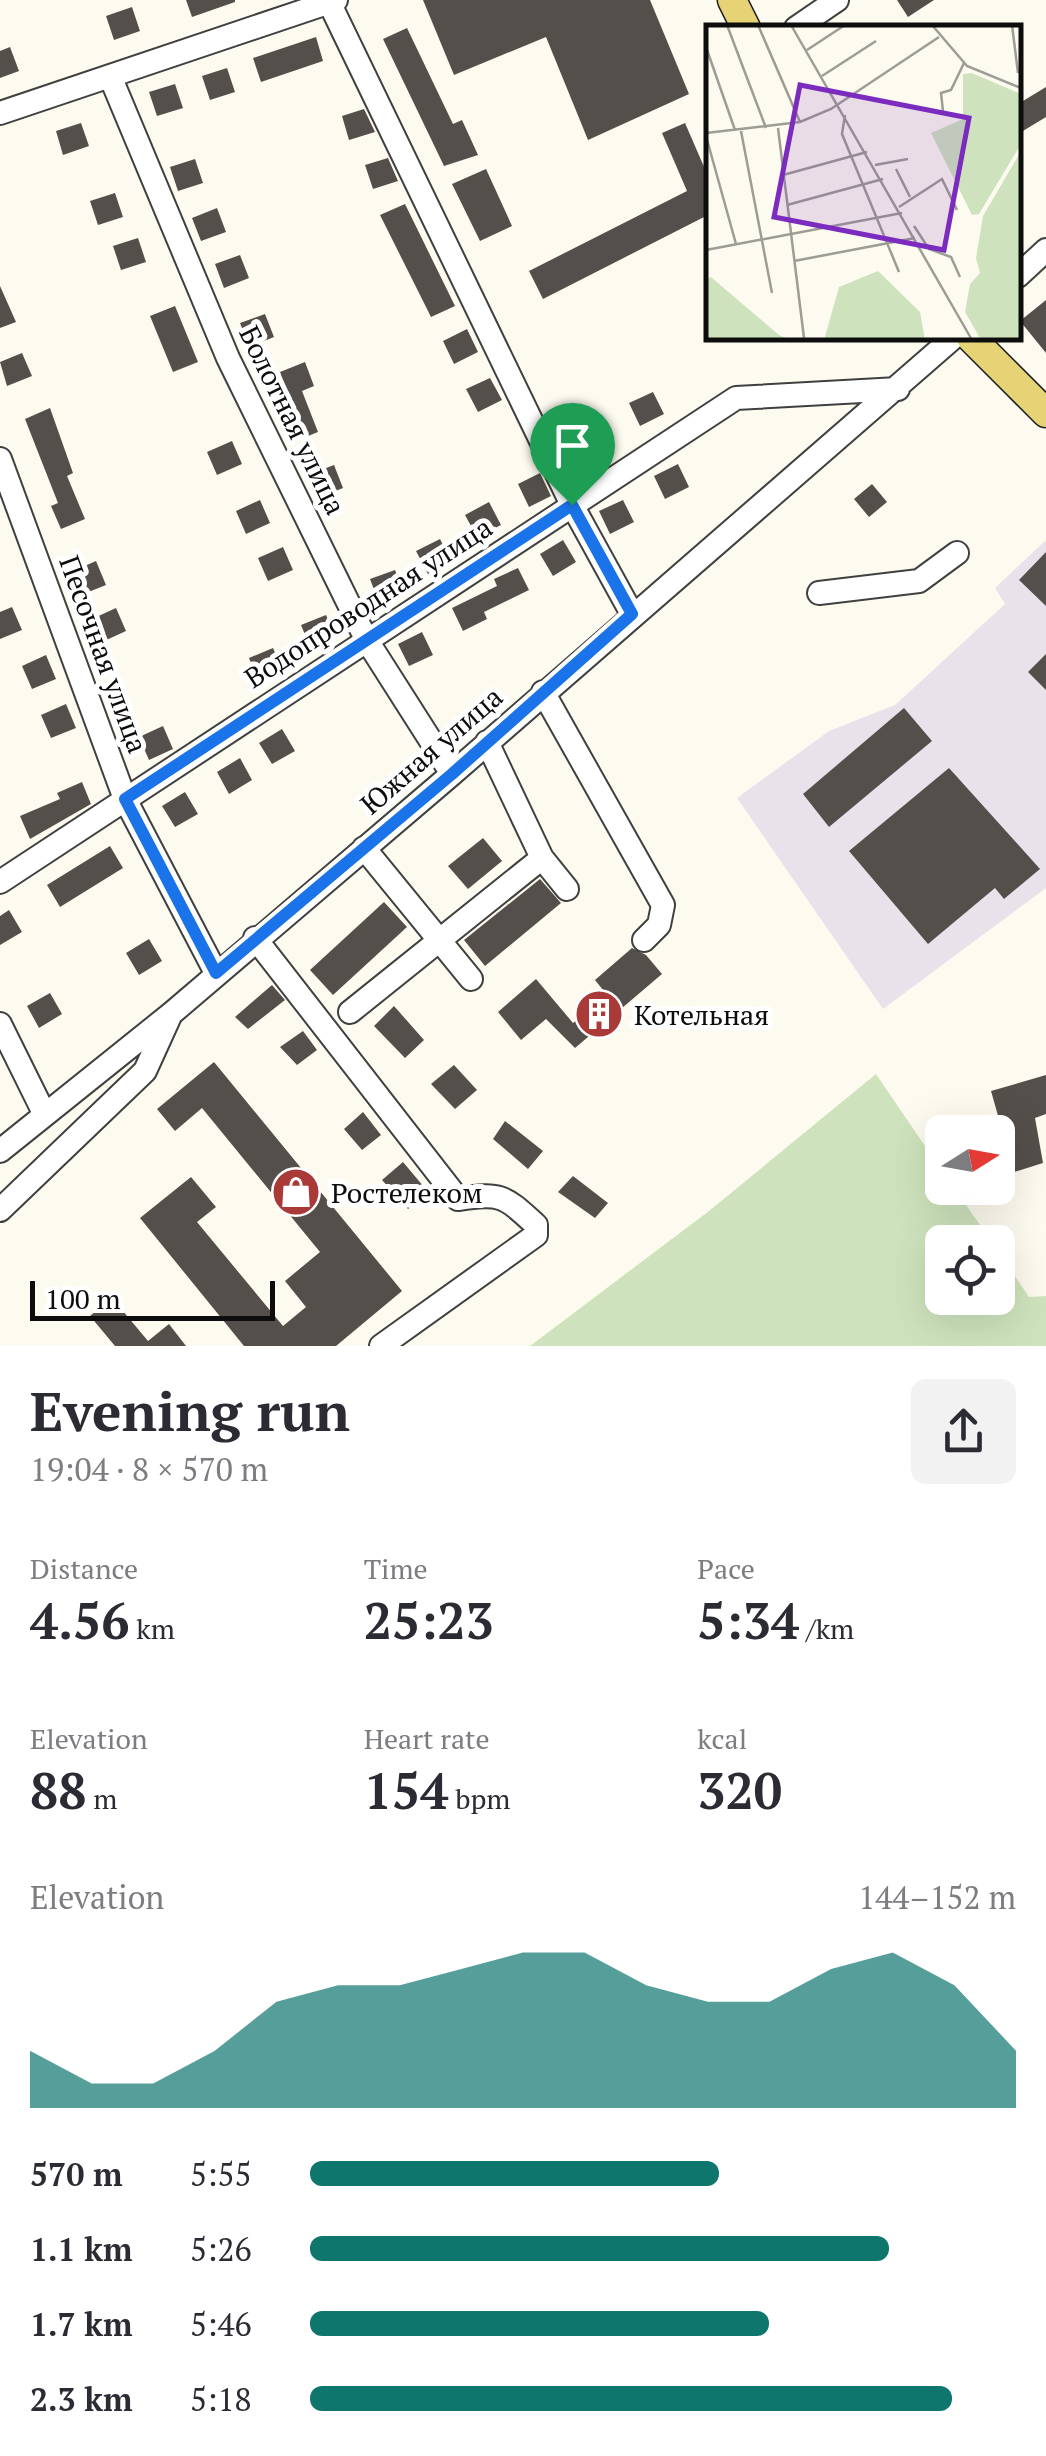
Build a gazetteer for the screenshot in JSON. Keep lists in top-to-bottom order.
{
  "streets": {
    "street": [
      "Болотная улица",
      "Водопроводная улица",
      "Песочная улица",
      "Южная улица"
    ]
  },
  "crossings": [
    ["Болотная улица", "Водопроводная улица"],
    ["Болотная улица", "Южная улица"],
    ["Водопроводная улица", "Песочная улица"],
    ["Водопроводная улица", "Южная улица"],
    ["Песочная улица", "Южная улица"]
  ],
  "places": {
    "building": ["Котельная"],
    "shop": ["Ростелеком"]
  },
  "scale_bar": "100 m",
  "north": "right",
  "page": {
    "scale": "100 m",
    "heading": ["Evening run", "19:04 · 8 × 570 m"],
    "stats": [
      ["Distance", "4.56 km"],
      ["Time", "25:23"],
      ["Pace", "5:34 /km"],
      ["Elevation", "88 m"],
      ["Heart rate", "154 bpm"],
      ["kcal", "320"]
    ],
    "chart": ["Elevation", "144–152 m"],
    "list": [
      {
        "name": "570 m",
        "note": "5:55"
      },
      {
        "name": "1.1 km",
        "note": "5:26"
      },
      {
        "name": "1.7 km",
        "note": "5:46"
      },
      {
        "name": "2.3 km",
        "note": "5:18"
      }
    ]
  }
}
